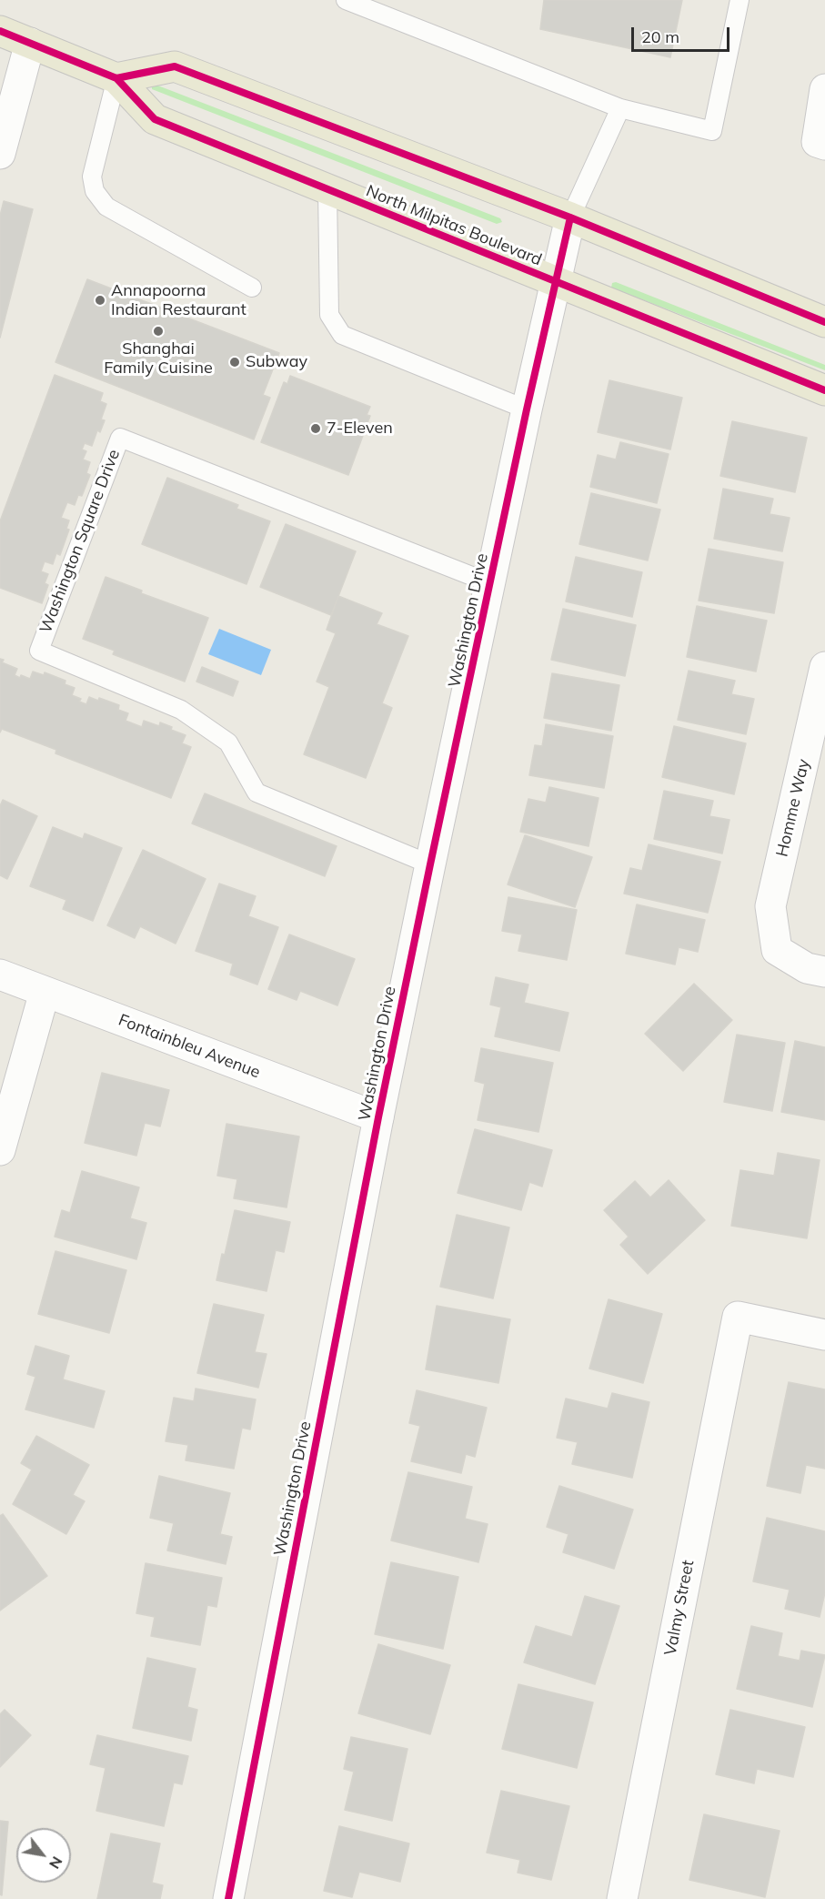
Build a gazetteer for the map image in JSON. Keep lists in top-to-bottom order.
{
  "streets": {
    "main road": ["North Milpitas Boulevard"],
    "street": [
      "Washington Drive",
      "Homme Way",
      "Fontainbleu Avenue",
      "Valmy Street"
    ],
    "lane": ["Washington Square Drive"]
  },
  "crossings": [
    ["North Milpitas Boulevard", "Washington Drive"],
    ["Washington Square Drive", "Washington Drive"],
    ["Washington Drive", "Fontainbleu Avenue"]
  ],
  "places": [
    "Annapoorna Indian Restaurant",
    "Shanghai Family Cuisine",
    "Subway",
    "7-Eleven"
  ],
  "scale_bar": "20 m",
  "north": "bottom right"
}
